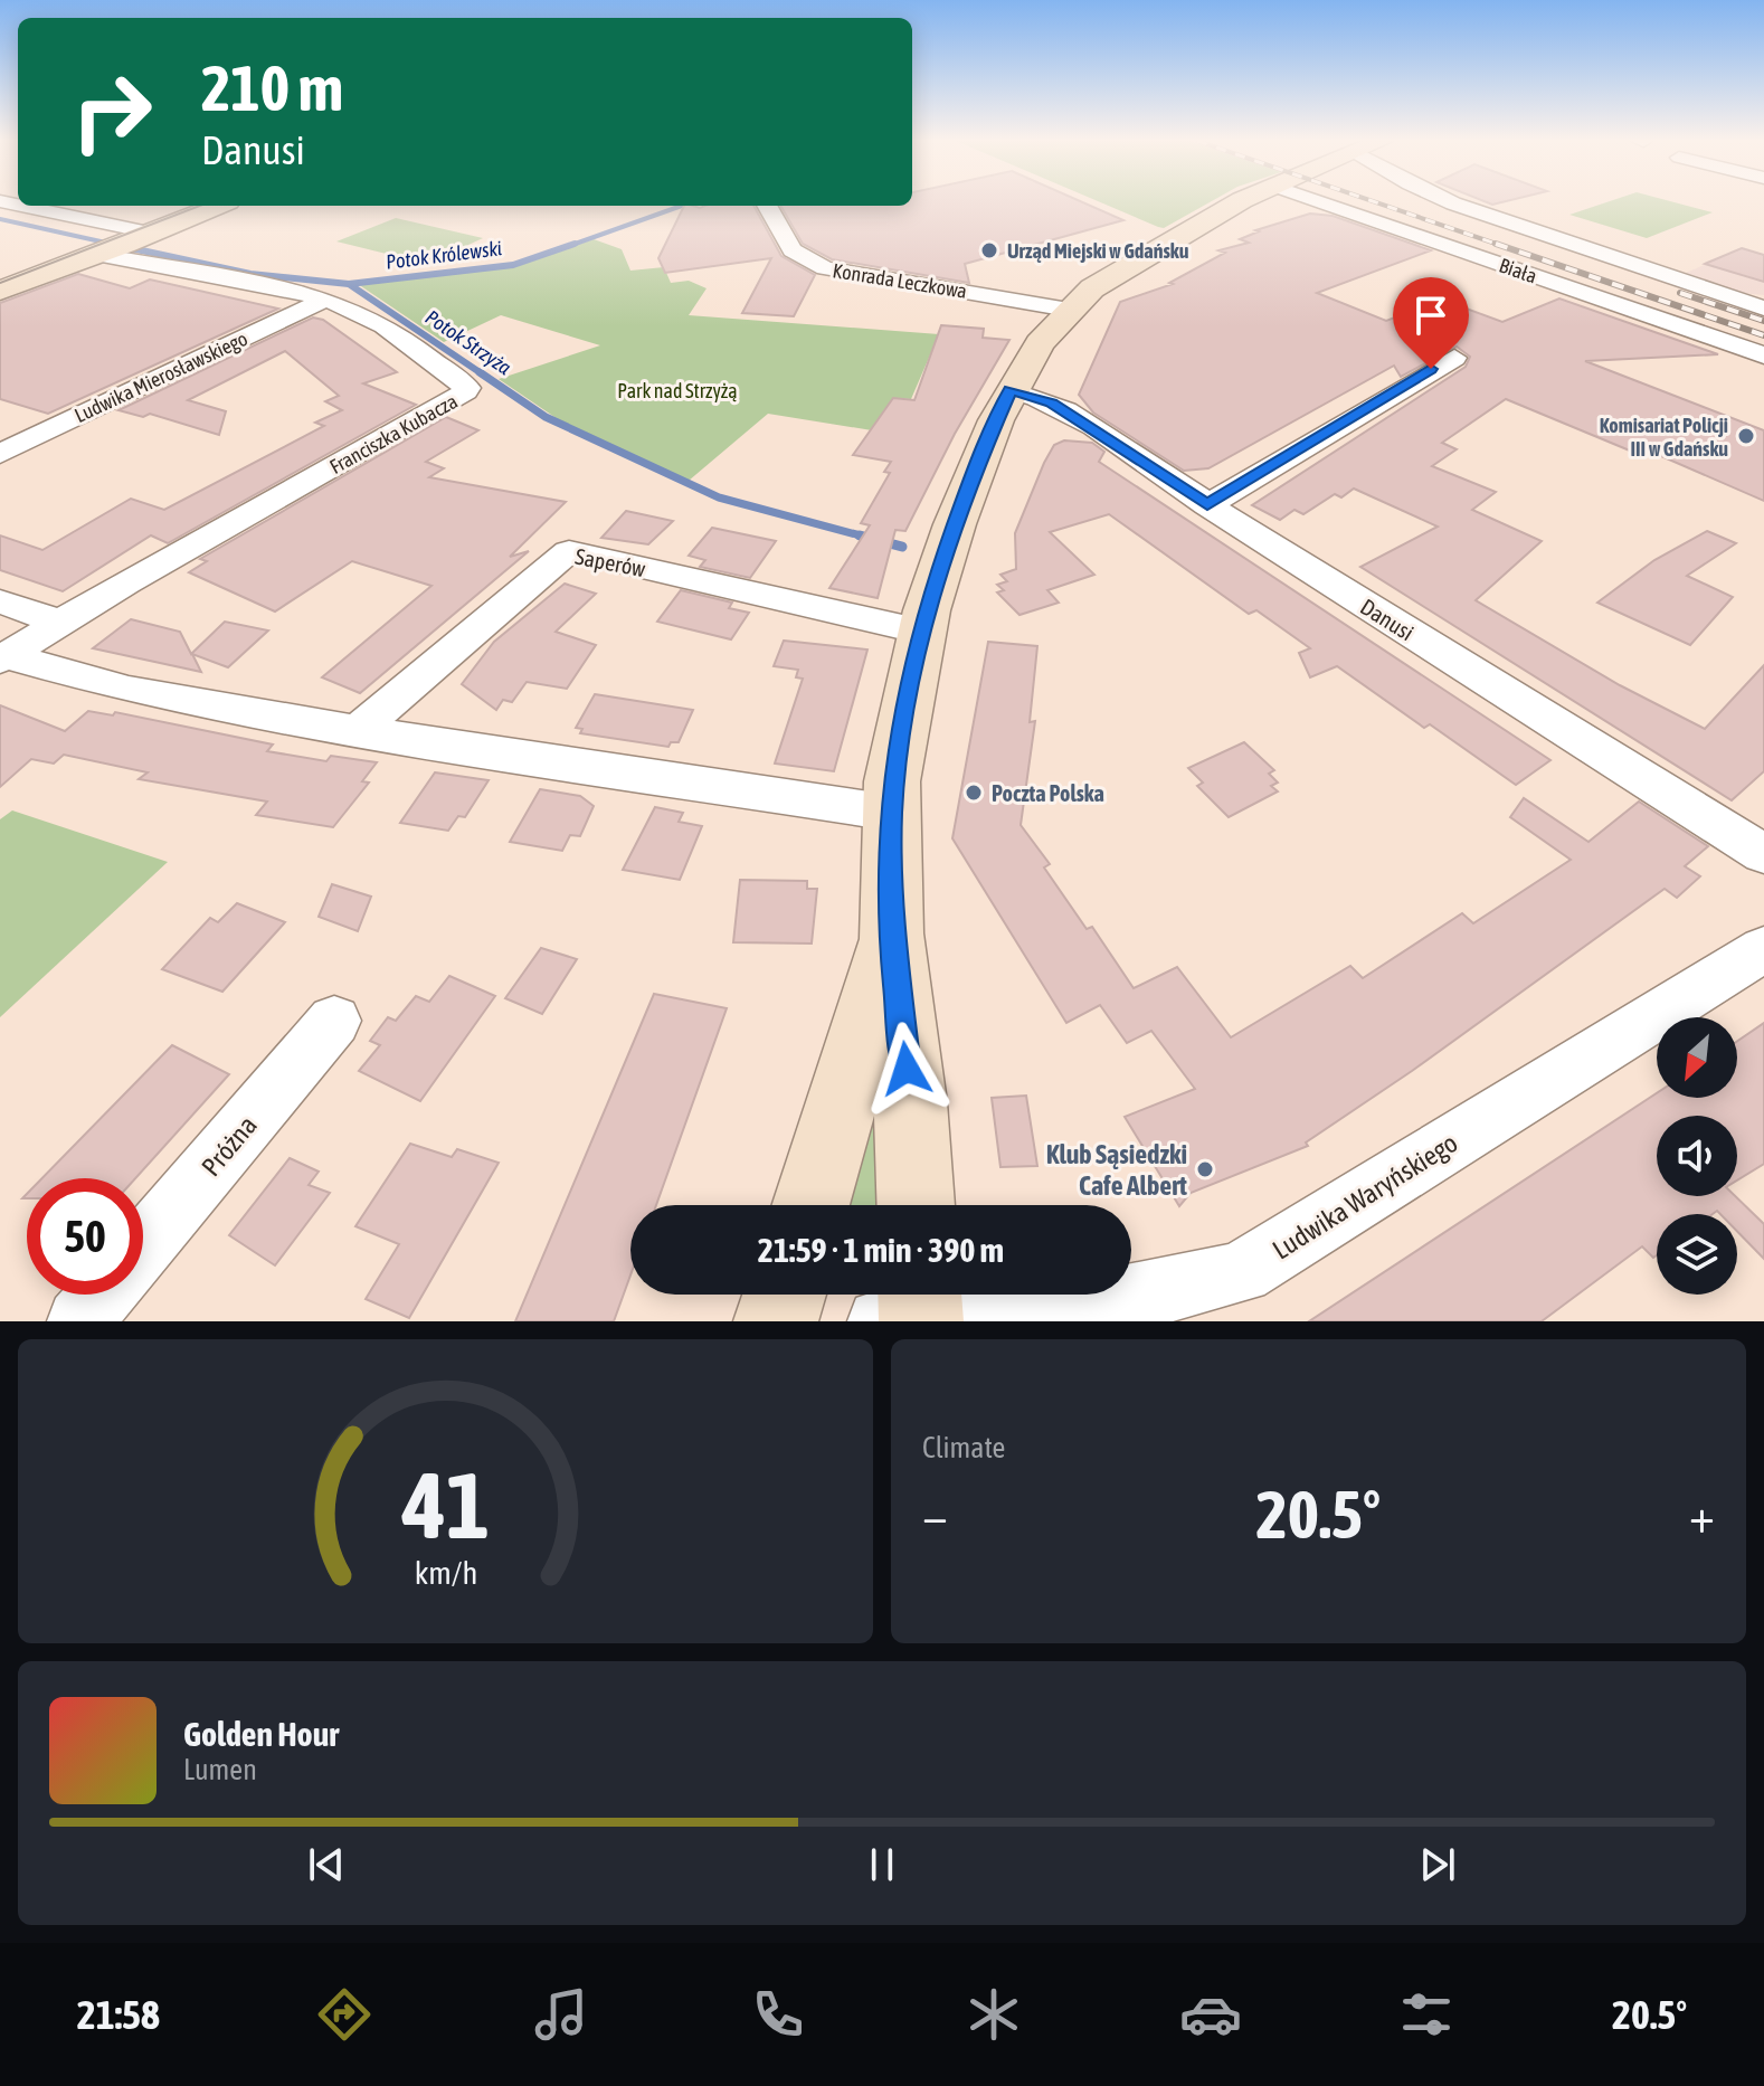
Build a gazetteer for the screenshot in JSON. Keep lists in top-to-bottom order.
{
  "streets": {
    "street": [
      "Biała",
      "Konrada Leczkowa",
      "Ludwika Mierosławskiego",
      "Franciszka Kubacza",
      "Saperów",
      "Danusi",
      "Próżna",
      "Ludwika Waryńskiego"
    ]
  },
  "crossings": [
    ["Ludwika Mierosławskiego", "Franciszka Kubacza"]
  ],
  "water": ["Potok Królewski", "Potok Strzyża"],
  "parks": ["Park nad Strzyżą"],
  "places": [
    "Urząd Miejski w Gdańsku",
    "Komisariat Policji III w Gdańsku",
    "Poczta Polska",
    "Klub Sąsiedzki Cafe Albert"
  ],
  "north": "bottom left",
  "page": {
    "turn": ["210 m", "Danusi"],
    "limit": "50",
    "trip": "21:59 · 1 min · 390 m",
    "tile": "Climate",
    "heat": ["−", "20.5°", "+"],
    "song": ["Golden Hour", "Lumen"],
    "tabs": ["21:58", "20.5°"],
    "gauge": ["41", "km/h"]
  }
}
